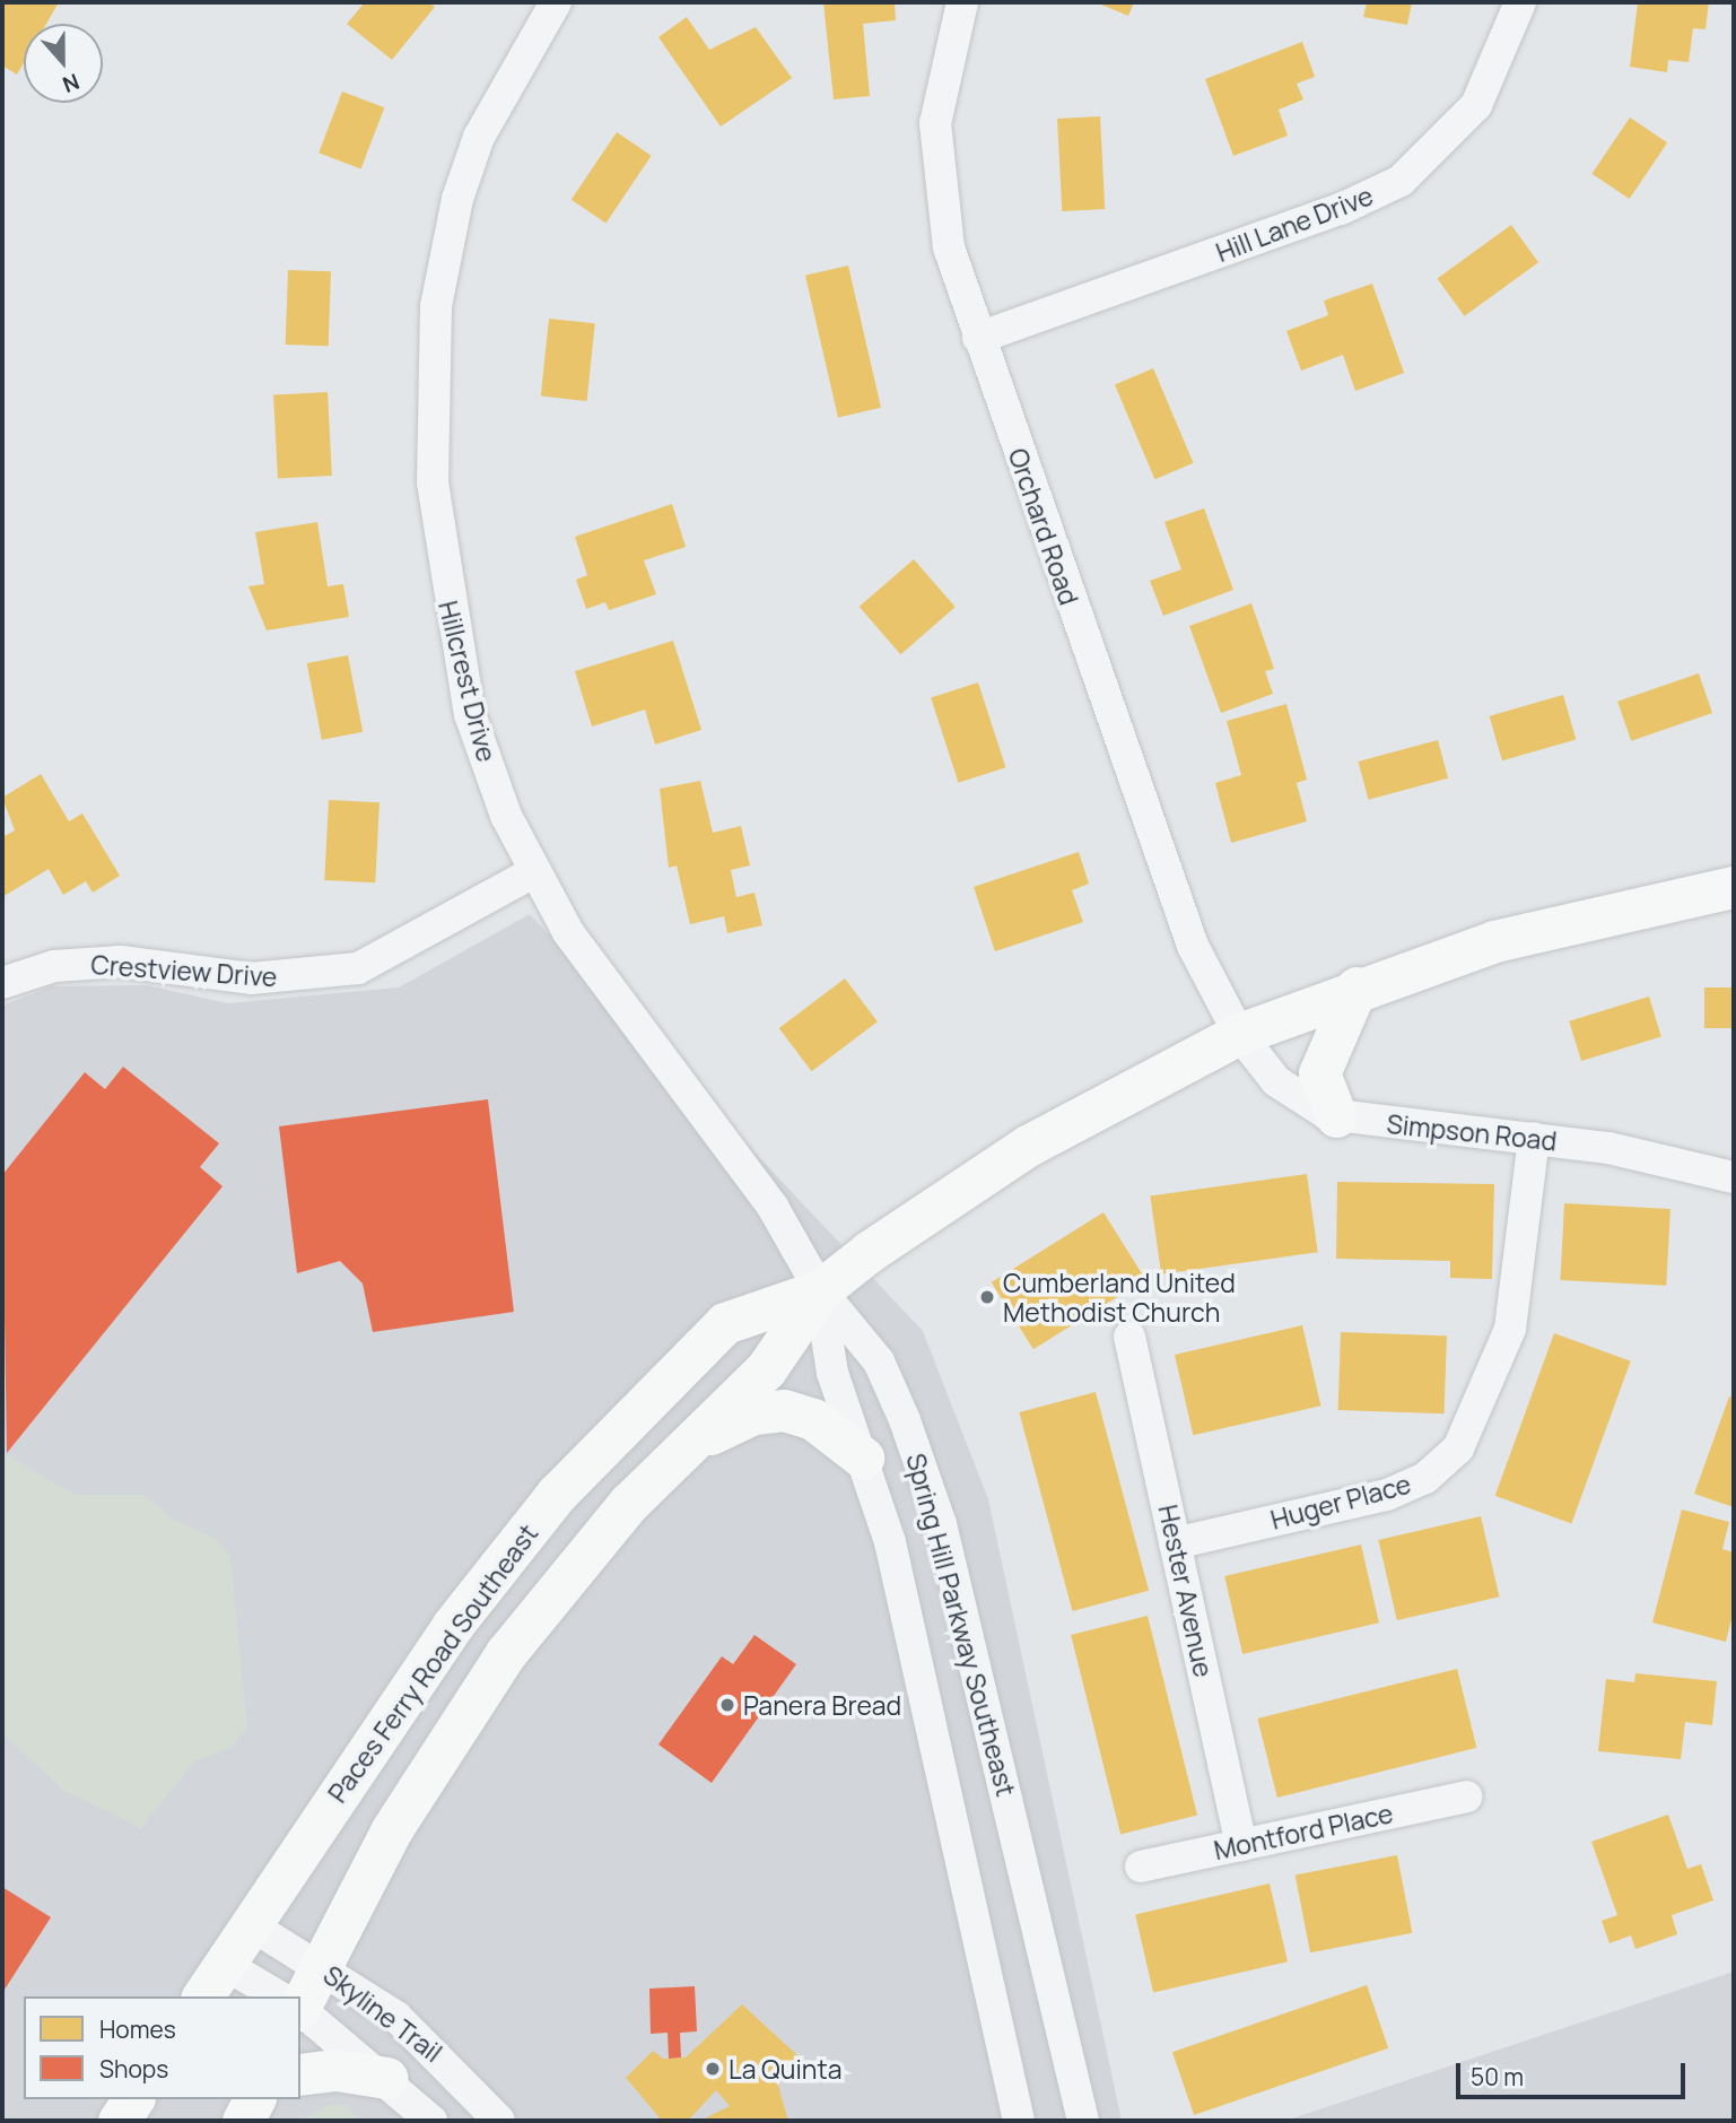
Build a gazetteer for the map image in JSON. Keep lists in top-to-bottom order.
{
  "streets": {
    "main road": ["Paces Ferry Road Southeast"],
    "street": [
      "Hill Lane Drive",
      "Orchard Road",
      "Hillcrest Drive",
      "Crestview Drive",
      "Simpson Road",
      "Huger Place",
      "Hester Avenue",
      "Spring Hill Parkway Southeast",
      "Montford Place",
      "Skyline Trail"
    ]
  },
  "crossings": [
    ["Hill Lane Drive", "Orchard Road"],
    ["Orchard Road", "Simpson Road"],
    ["Orchard Road", "Paces Ferry Road Southeast"],
    ["Hillcrest Drive", "Crestview Drive"],
    ["Hillcrest Drive", "Spring Hill Parkway Southeast"],
    ["Hillcrest Drive", "Paces Ferry Road Southeast"],
    ["Simpson Road", "Huger Place"],
    ["Simpson Road", "Paces Ferry Road Southeast"],
    ["Huger Place", "Hester Avenue"],
    ["Hester Avenue", "Montford Place"],
    ["Spring Hill Parkway Southeast", "Paces Ferry Road Southeast"],
    ["Paces Ferry Road Southeast", "Skyline Trail"]
  ],
  "places": ["Cumberland United Methodist Church", "Panera Bread", "La Quinta"],
  "legend": ["Homes", "Shops"],
  "scale_bar": "50 m",
  "north": "bottom"
}
